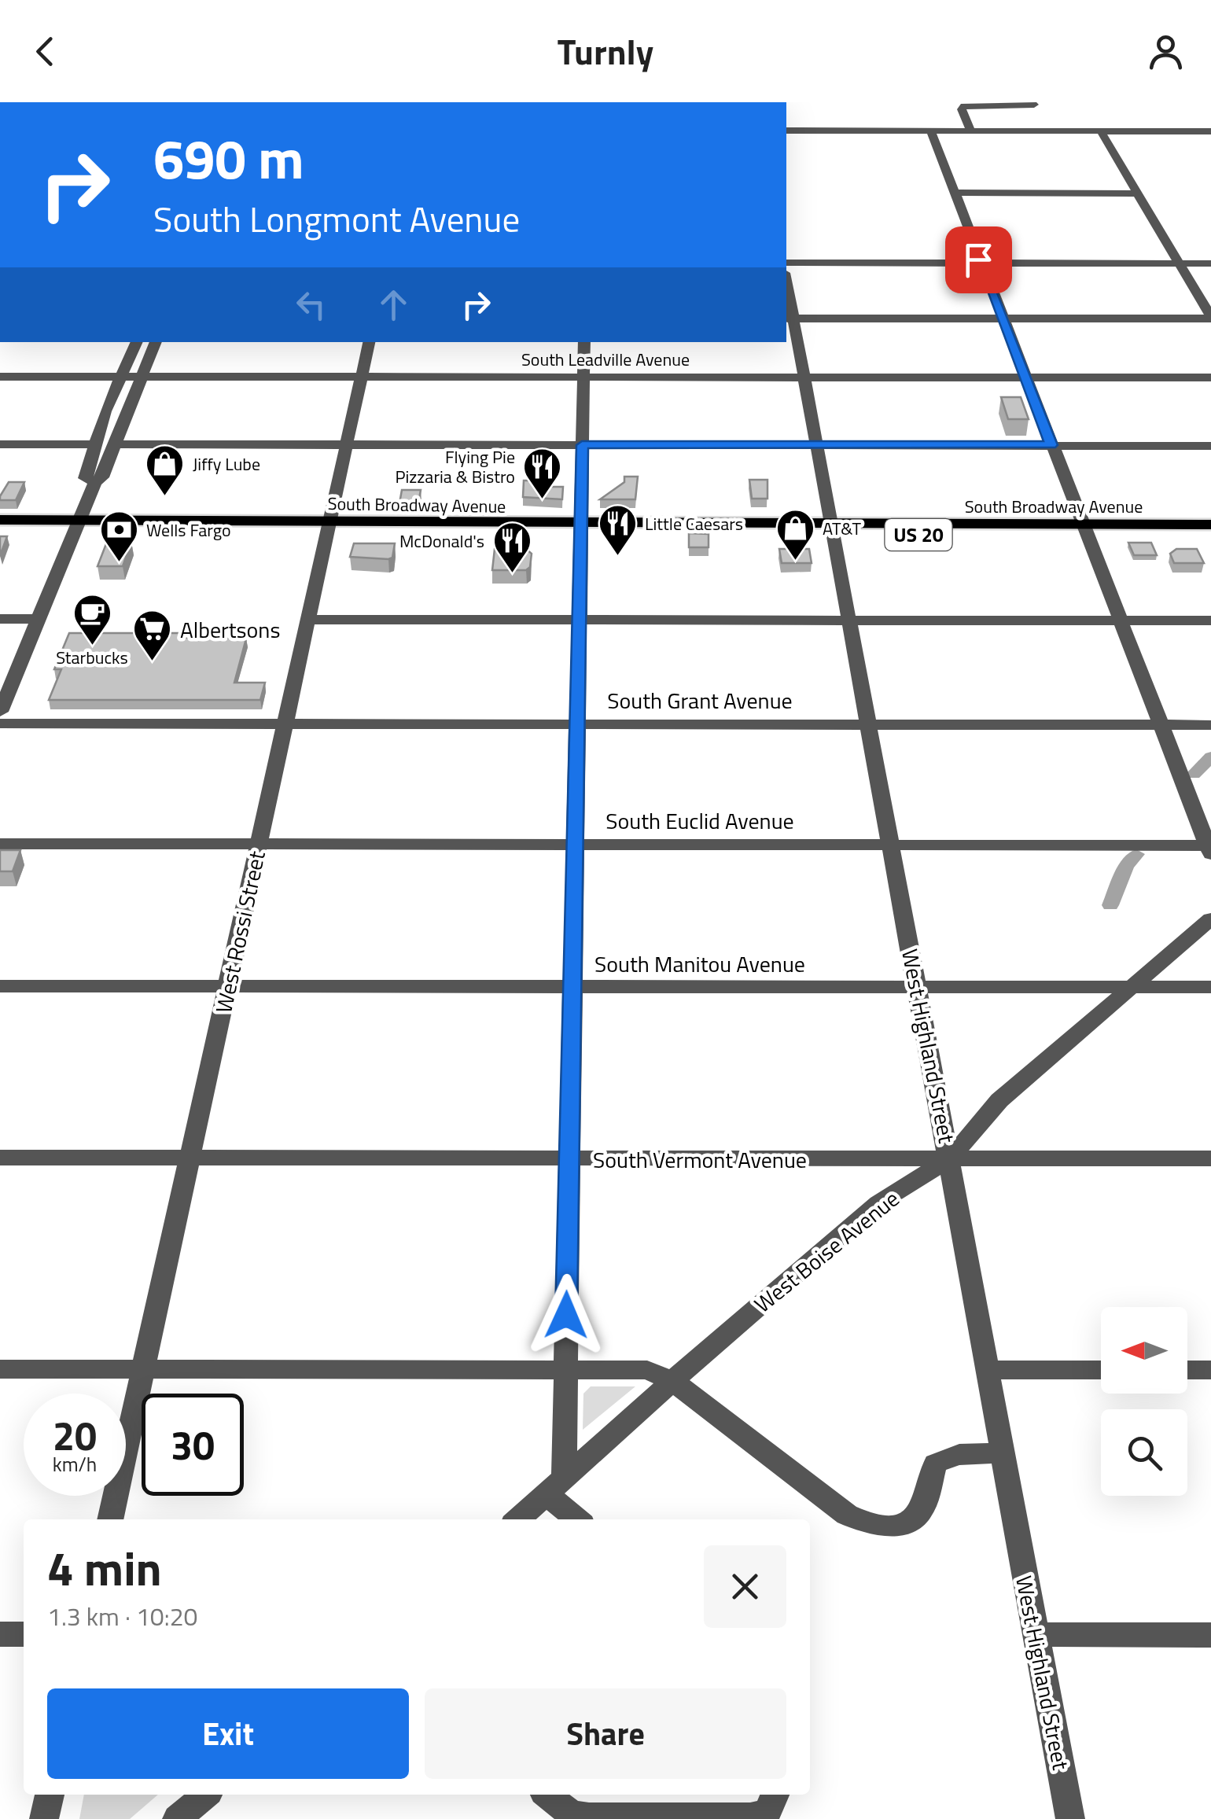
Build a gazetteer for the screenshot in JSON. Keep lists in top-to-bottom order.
{
  "streets": {
    "main road": ["South Broadway Avenue", "US 20"],
    "street": [
      "South Leadville Avenue",
      "South Grant Avenue",
      "South Euclid Avenue",
      "West Rossi Street",
      "South Manitou Avenue",
      "West Highland Street",
      "South Vermont Avenue",
      "West Boise Avenue"
    ]
  },
  "crossings": [
    ["South Leadville Avenue", "West Rossi Street"],
    ["South Leadville Avenue", "West Highland Street"],
    ["South Broadway Avenue", "West Rossi Street"],
    ["South Broadway Avenue", "West Highland Street"],
    ["South Grant Avenue", "West Rossi Street"],
    ["South Grant Avenue", "West Highland Street"],
    ["South Euclid Avenue", "West Rossi Street"],
    ["South Euclid Avenue", "West Highland Street"],
    ["West Rossi Street", "South Manitou Avenue"],
    ["West Rossi Street", "South Vermont Avenue"],
    ["South Manitou Avenue", "West Highland Street"],
    ["South Manitou Avenue", "West Boise Avenue"],
    ["West Highland Street", "South Vermont Avenue"],
    ["West Highland Street", "West Boise Avenue"],
    ["South Vermont Avenue", "West Boise Avenue"]
  ],
  "places": {
    "shop": ["Jiffy Lube", "AT&T"],
    "restaurant": ["Flying Pie Pizzaria & Bistro", "Little Caesars", "McDonald's"],
    "bank": ["Wells Fargo"],
    "cafe": ["Starbucks"],
    "supermarket": ["Albertsons"]
  },
  "north": "left",
  "page": {
    "header": "Turnly",
    "turn": ["690 m", "South Longmont Avenue"],
    "speed": "20 km/h",
    "limit": "30",
    "heading": ["4 min", "1.3 km · 10:20"],
    "buttons": ["Exit", "Share"]
  }
}
